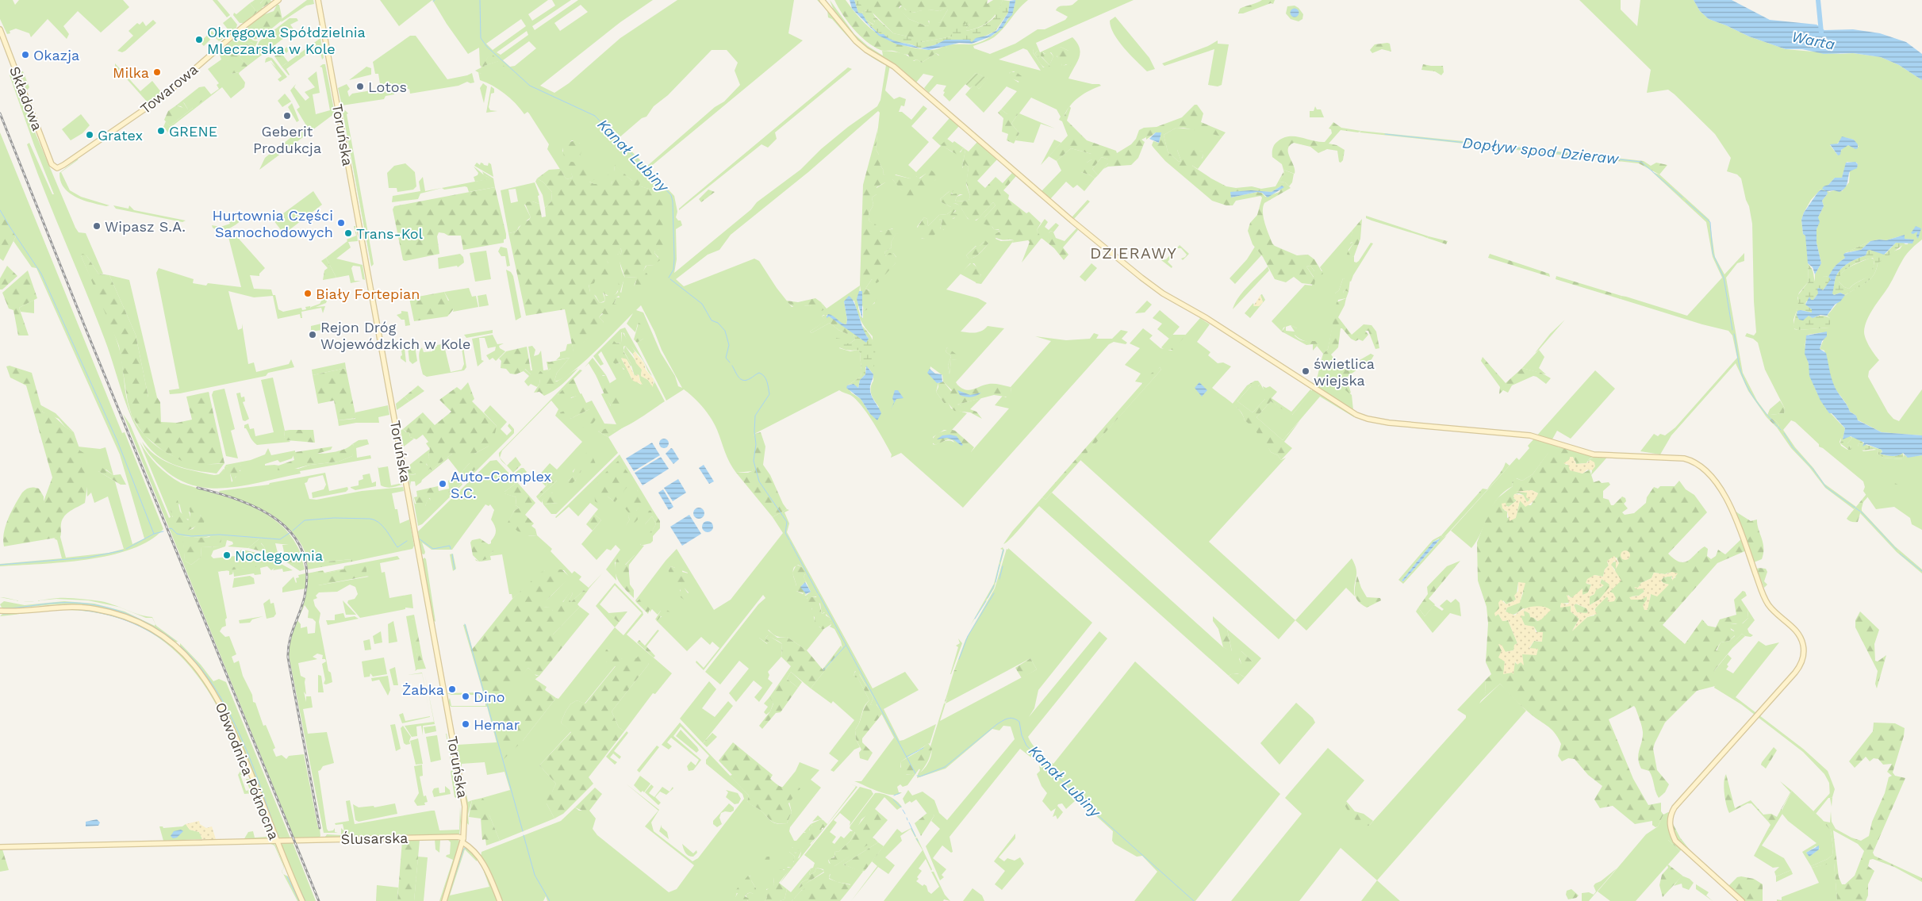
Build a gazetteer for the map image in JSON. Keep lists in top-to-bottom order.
{
  "streets": {
    "street": [
      "Towarowa",
      "Składowa",
      "Toruńska",
      "Obwodnica Północna",
      "Ślusarska"
    ]
  },
  "crossings": [
    ["Towarowa", "Składowa"],
    ["Toruńska", "Ślusarska"],
    ["Obwodnica Północna", "Ślusarska"]
  ],
  "districts": ["DZIERAWY"],
  "water": ["Warta", "Dopływ spod Dzieraw", "Kanał Lubiny"],
  "places": [
    "Okręgowa Spółdzielnia Mleczarska w Kole",
    "Okazja",
    "Milka",
    "Lotos",
    "Geberit Produkcja",
    "GRENE",
    "Gratex",
    "Hurtownia Części Samochodowych",
    "Wipasz S.A.",
    "Trans-Kol",
    "Biały Fortepian",
    "Rejon Dróg Wojewódzkich w Kole",
    "świetlica wiejska",
    "Auto-Complex S.C.",
    "Noclegownia",
    "Żabka",
    "Dino",
    "Hemar"
  ]
}
